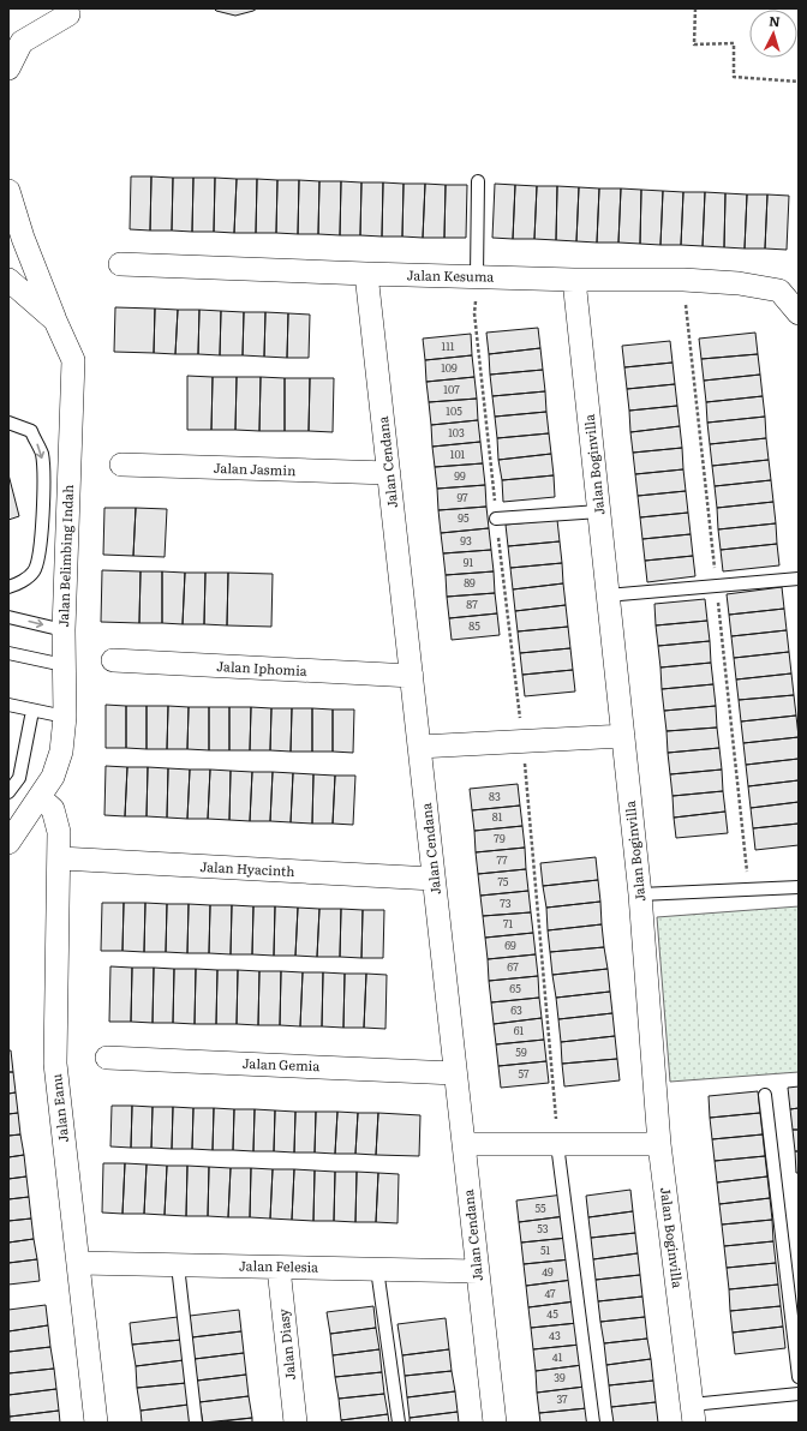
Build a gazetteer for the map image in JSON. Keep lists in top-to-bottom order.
{
  "streets": {
    "street": [
      "Jalan Kesuma",
      "Jalan Cendana",
      "Jalan Boginvilla",
      "Jalan Jasmin",
      "Jalan Belimbing Indah",
      "Jalan Iphomia",
      "Jalan Hyacinth",
      "Jalan Gemia",
      "Jalan Eanu",
      "Jalan Felesia",
      "Jalan Diasy"
    ]
  },
  "crossings": [
    ["Jalan Kesuma", "Jalan Cendana"],
    ["Jalan Kesuma", "Jalan Boginvilla"],
    ["Jalan Cendana", "Jalan Jasmin"],
    ["Jalan Cendana", "Jalan Iphomia"],
    ["Jalan Cendana", "Jalan Hyacinth"],
    ["Jalan Cendana", "Jalan Gemia"],
    ["Jalan Cendana", "Jalan Felesia"],
    ["Jalan Belimbing Indah", "Jalan Eanu"],
    ["Jalan Hyacinth", "Jalan Eanu"],
    ["Jalan Eanu", "Jalan Felesia"],
    ["Jalan Felesia", "Jalan Diasy"]
  ],
  "house_numbers": [
    "111",
    "109",
    "107",
    "105",
    "103",
    "101",
    "99",
    "97",
    "95",
    "93",
    "91",
    "89",
    "87",
    "85",
    "83",
    "81",
    "79",
    "77",
    "75",
    "73",
    "71",
    "69",
    "67",
    "65",
    "63",
    "61",
    "59",
    "57",
    "55",
    "53",
    "51",
    "49",
    "47",
    "45",
    "43",
    "41",
    "39",
    "37"
  ],
  "north": "top"
}
